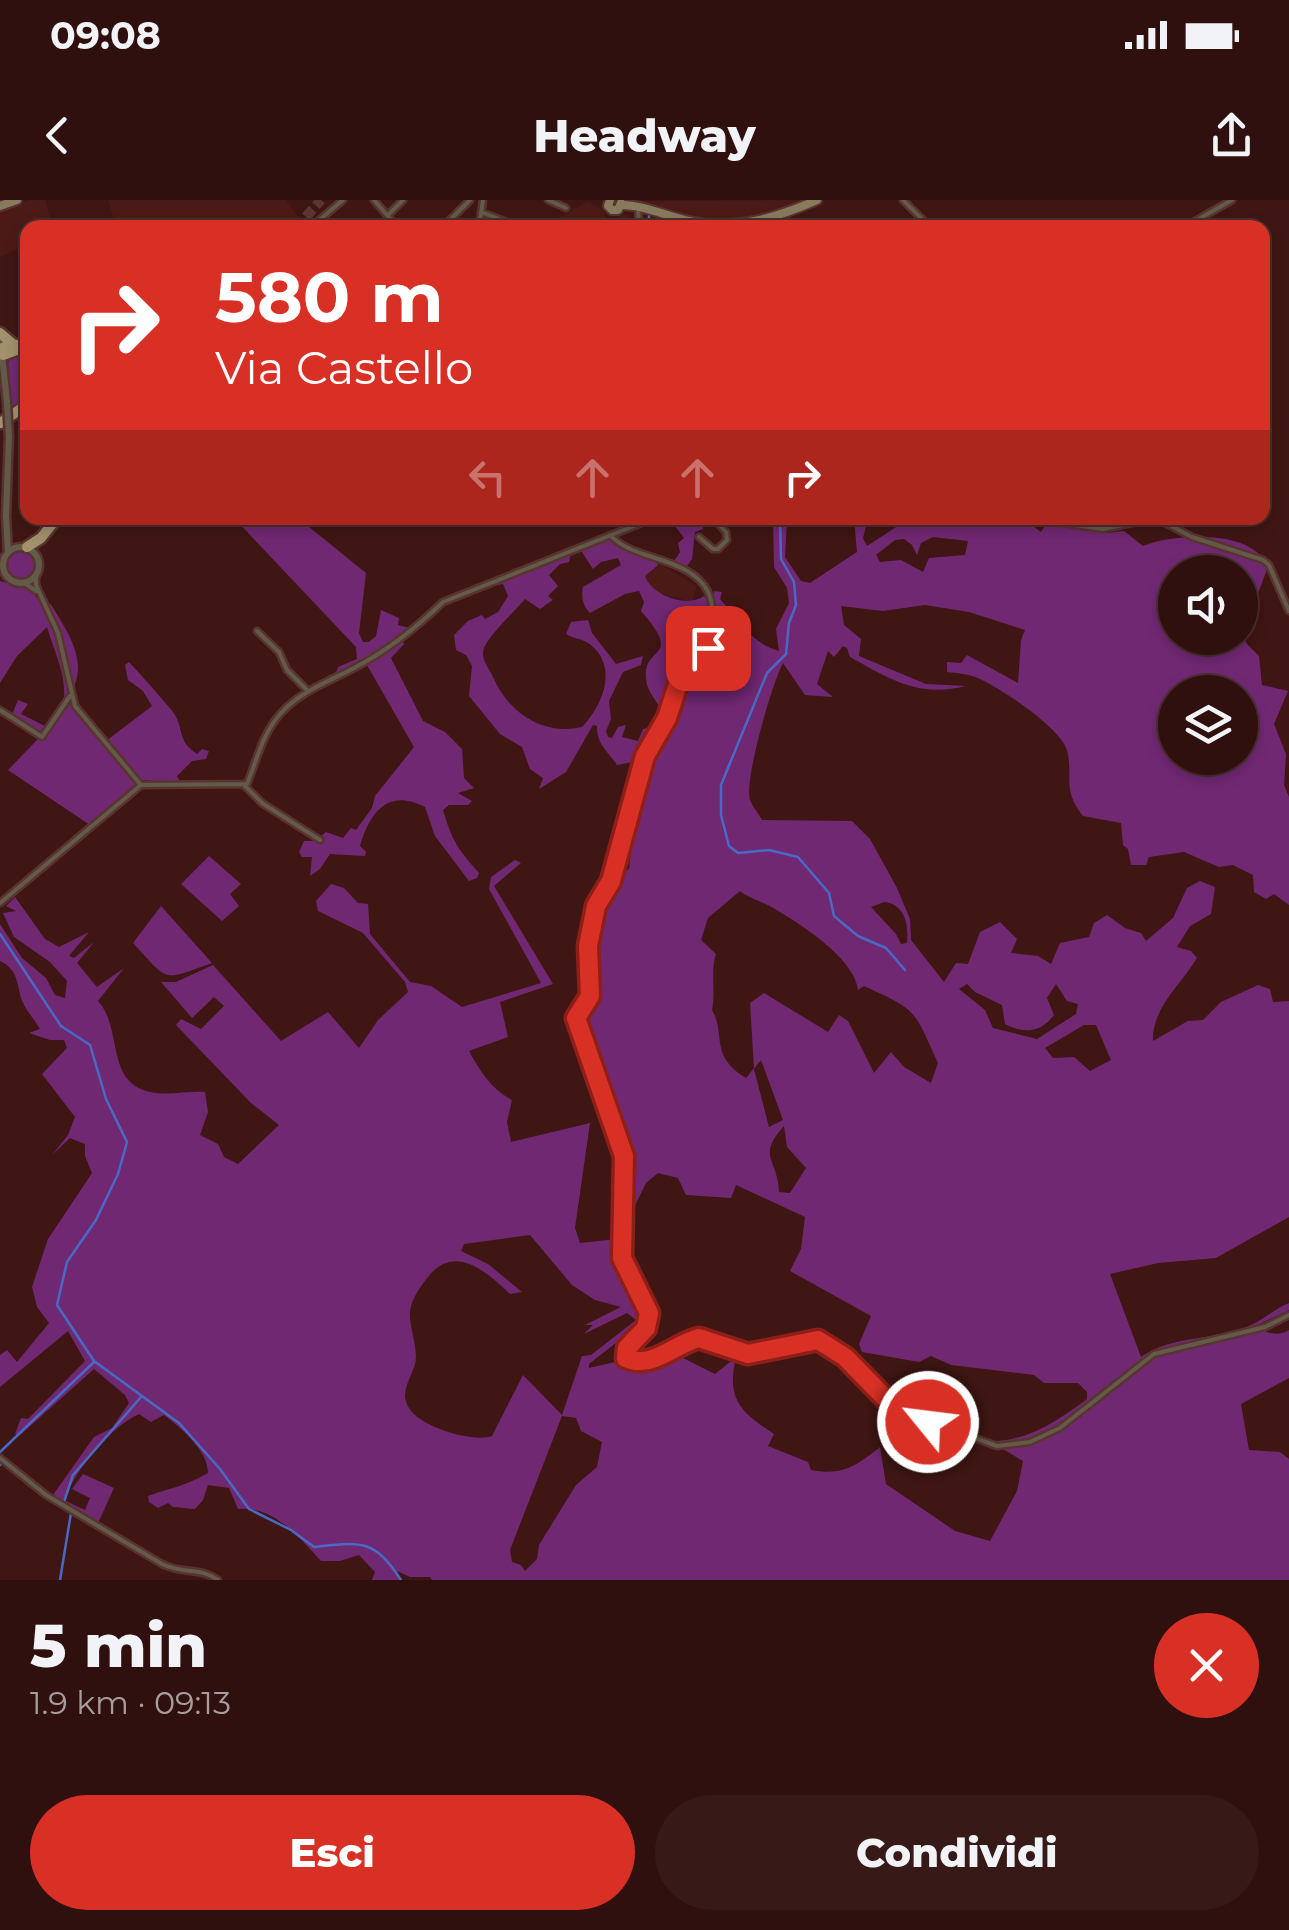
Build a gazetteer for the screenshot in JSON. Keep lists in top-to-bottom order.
{
  "page": {
    "status": "09:08",
    "header": "Headway",
    "turn": ["580 m", "Via Castello"],
    "heading": ["5 min", "1.9 km · 09:13"],
    "buttons": ["Esci", "Condividi"]
  }
}
